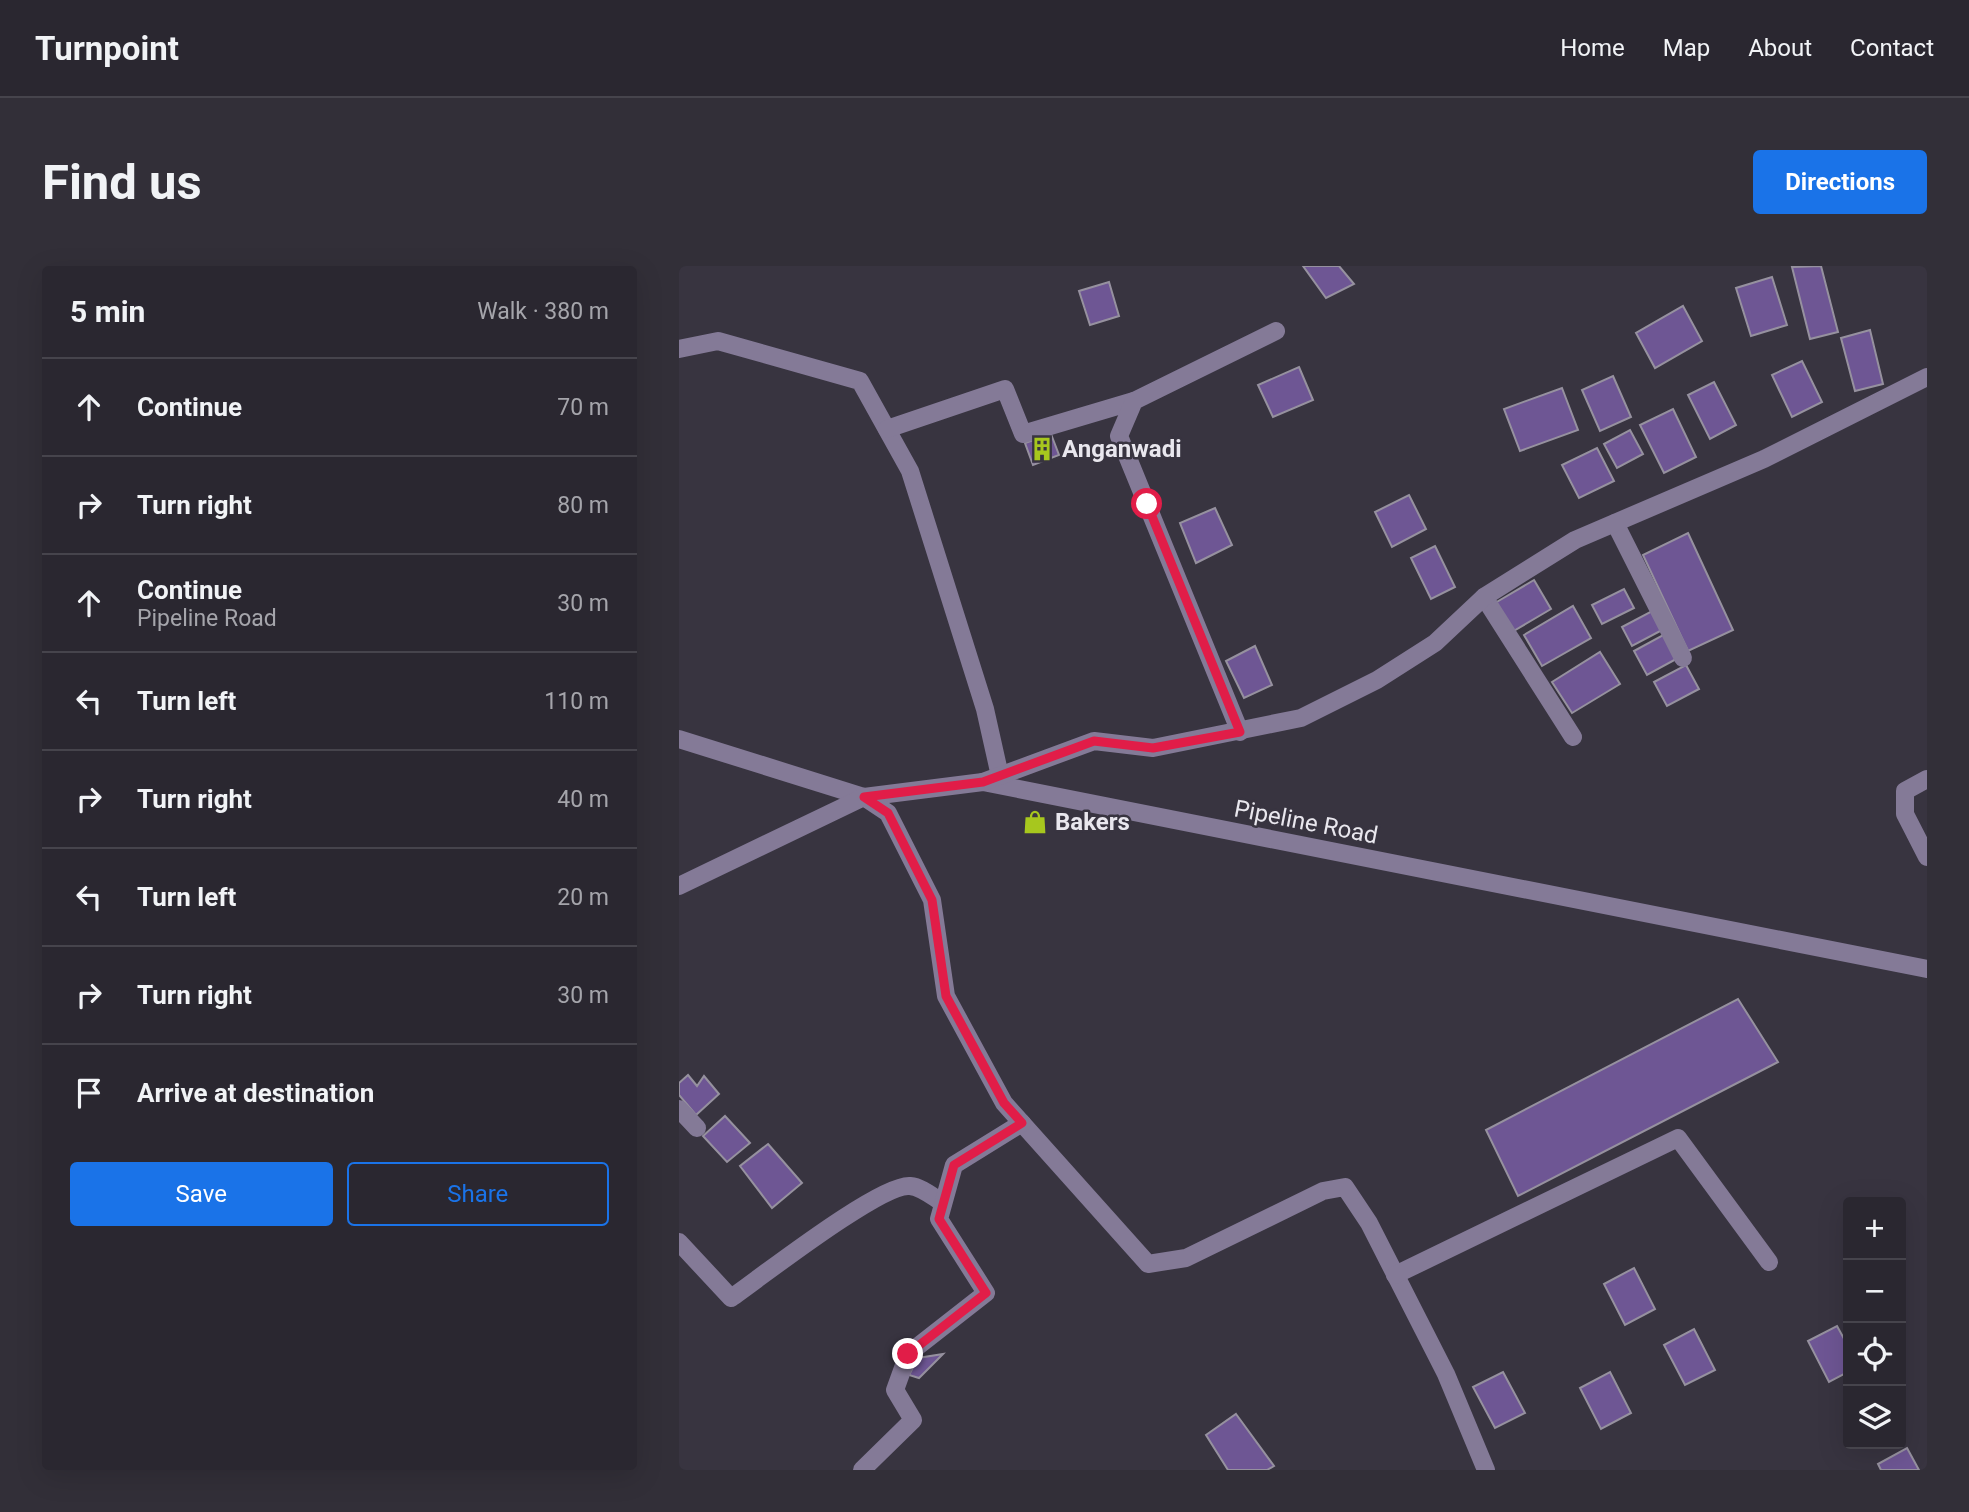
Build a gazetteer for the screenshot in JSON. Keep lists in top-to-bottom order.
{
  "streets": {
    "street": ["Pipeline Road"]
  },
  "places": {
    "building": ["Anganwadi"],
    "shop": ["Bakers"]
  },
  "page": {
    "header": "Turnpoint",
    "nav": [
      "Home",
      "Map",
      "About",
      "Contact"
    ],
    "buttons": [
      "Directions",
      ["Save", "Share"]
    ],
    "title": "Find us",
    "heading": ["5 min", "Walk · 380 m"],
    "list": [
      ["Continue", "70 m"],
      ["Turn right", "80 m"],
      ["Continue", "Pipeline Road", "30 m"],
      ["Turn left", "110 m"],
      ["Turn right", "40 m"],
      ["Turn left", "20 m"],
      ["Turn right", "30 m"],
      "Arrive at destination"
    ],
    "map_buttons": ["+", "−"]
  }
}
